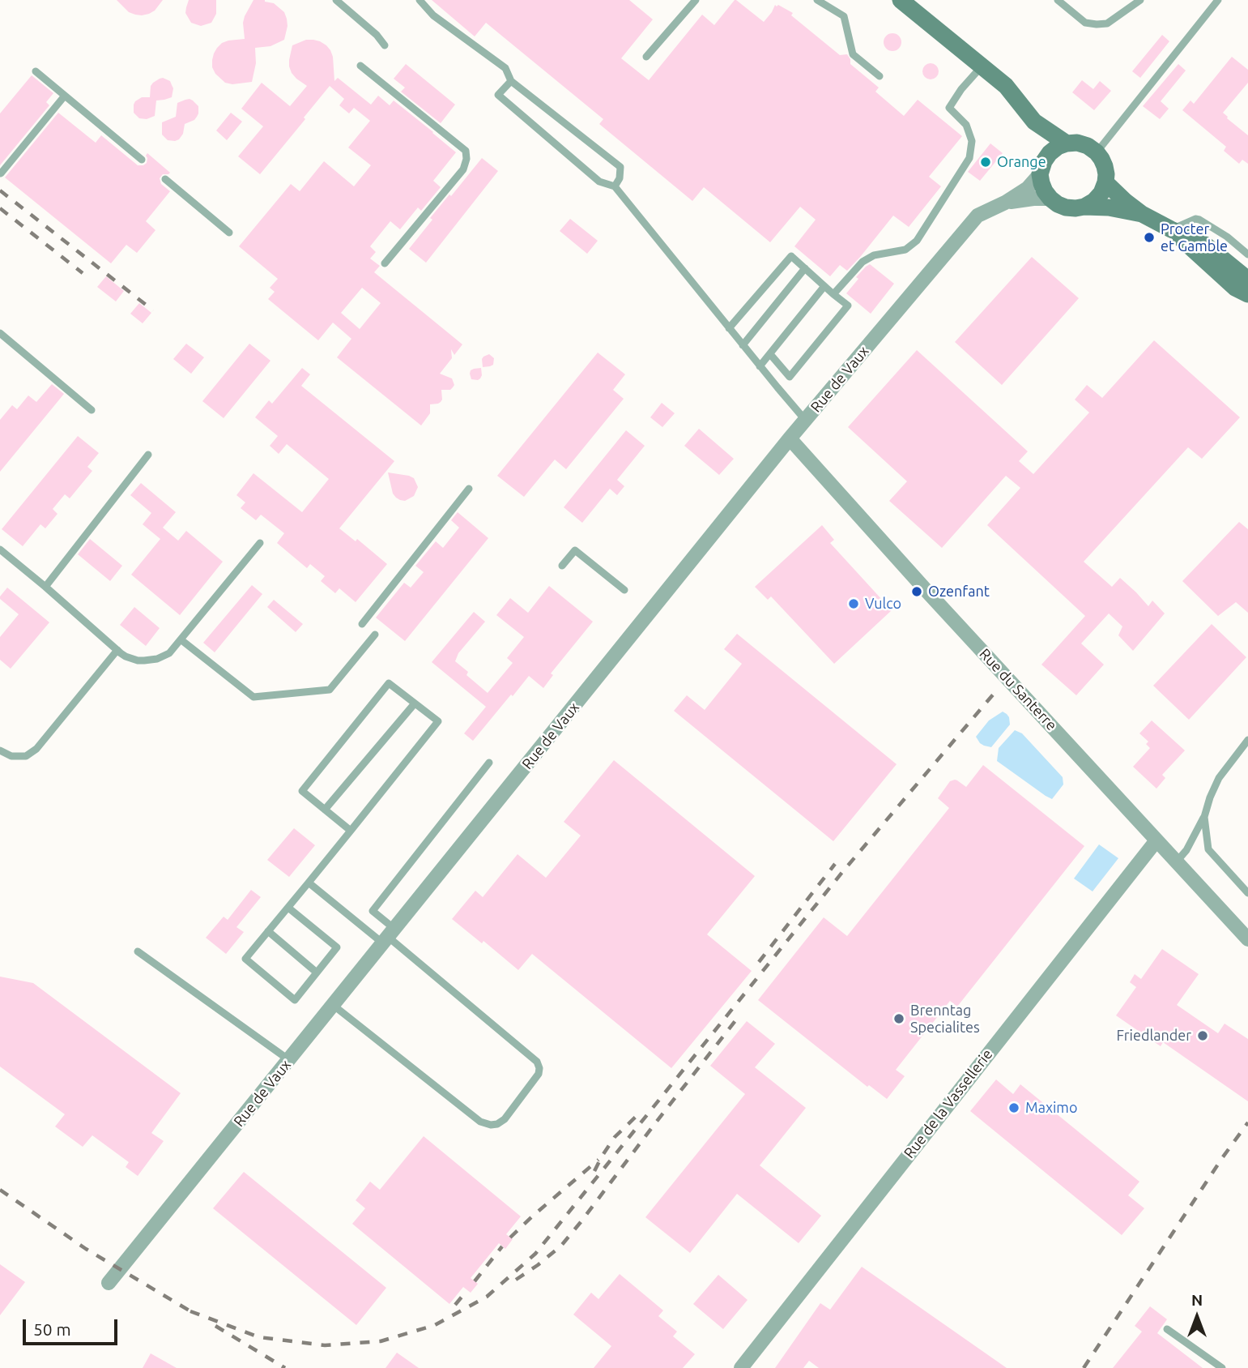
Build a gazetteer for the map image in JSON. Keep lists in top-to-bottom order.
{
  "streets": {
    "street": ["Rue de Vaux", "Rue du Santerre", "Rue de la Vassellerie"]
  },
  "crossings": [
    ["Rue de Vaux", "Rue du Santerre"],
    ["Rue du Santerre", "Rue de la Vassellerie"]
  ],
  "places": [
    "Orange",
    "Procter et Gamble",
    "Ozenfant",
    "Vulco",
    "Brenntag Specialites",
    "Friedlander",
    "Maximo"
  ],
  "scale_bar": "50 m",
  "north": "top"
}
